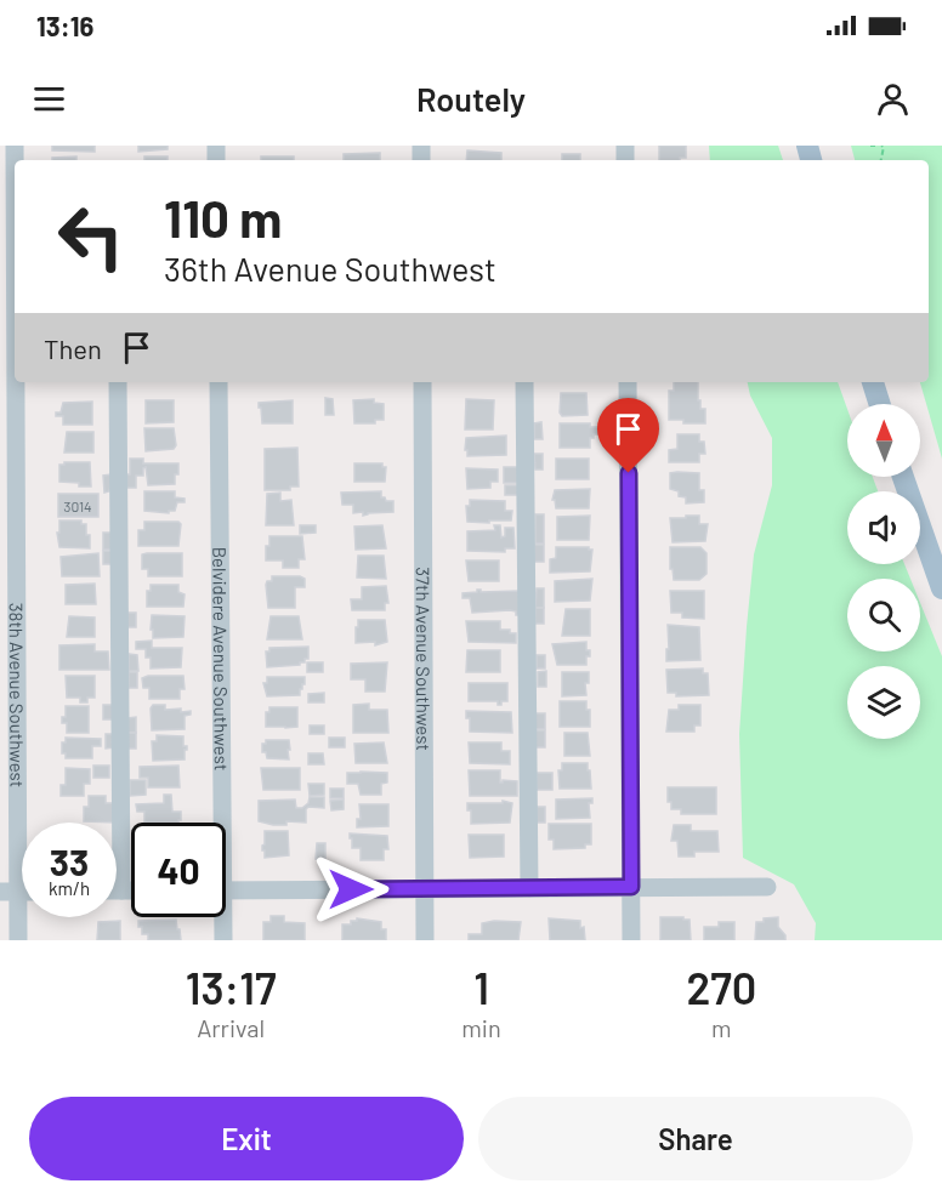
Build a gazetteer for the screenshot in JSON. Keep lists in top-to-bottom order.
{
  "streets": {
    "street": ["Belvidere Avenue Southwest", "37th Avenue Southwest", "38th Avenue Southwest"]
  },
  "house_numbers": ["3014"],
  "north": "top",
  "page": {
    "status": "13:16",
    "header": "Routely",
    "turn": ["110 m", "36th Avenue Southwest"],
    "then": "Then",
    "speed": "33 km/h",
    "limit": "40",
    "eta": [
      "13:17",
      "Arrival",
      "1",
      "min",
      "270",
      "m"
    ],
    "buttons": ["Exit", "Share"]
  }
}
